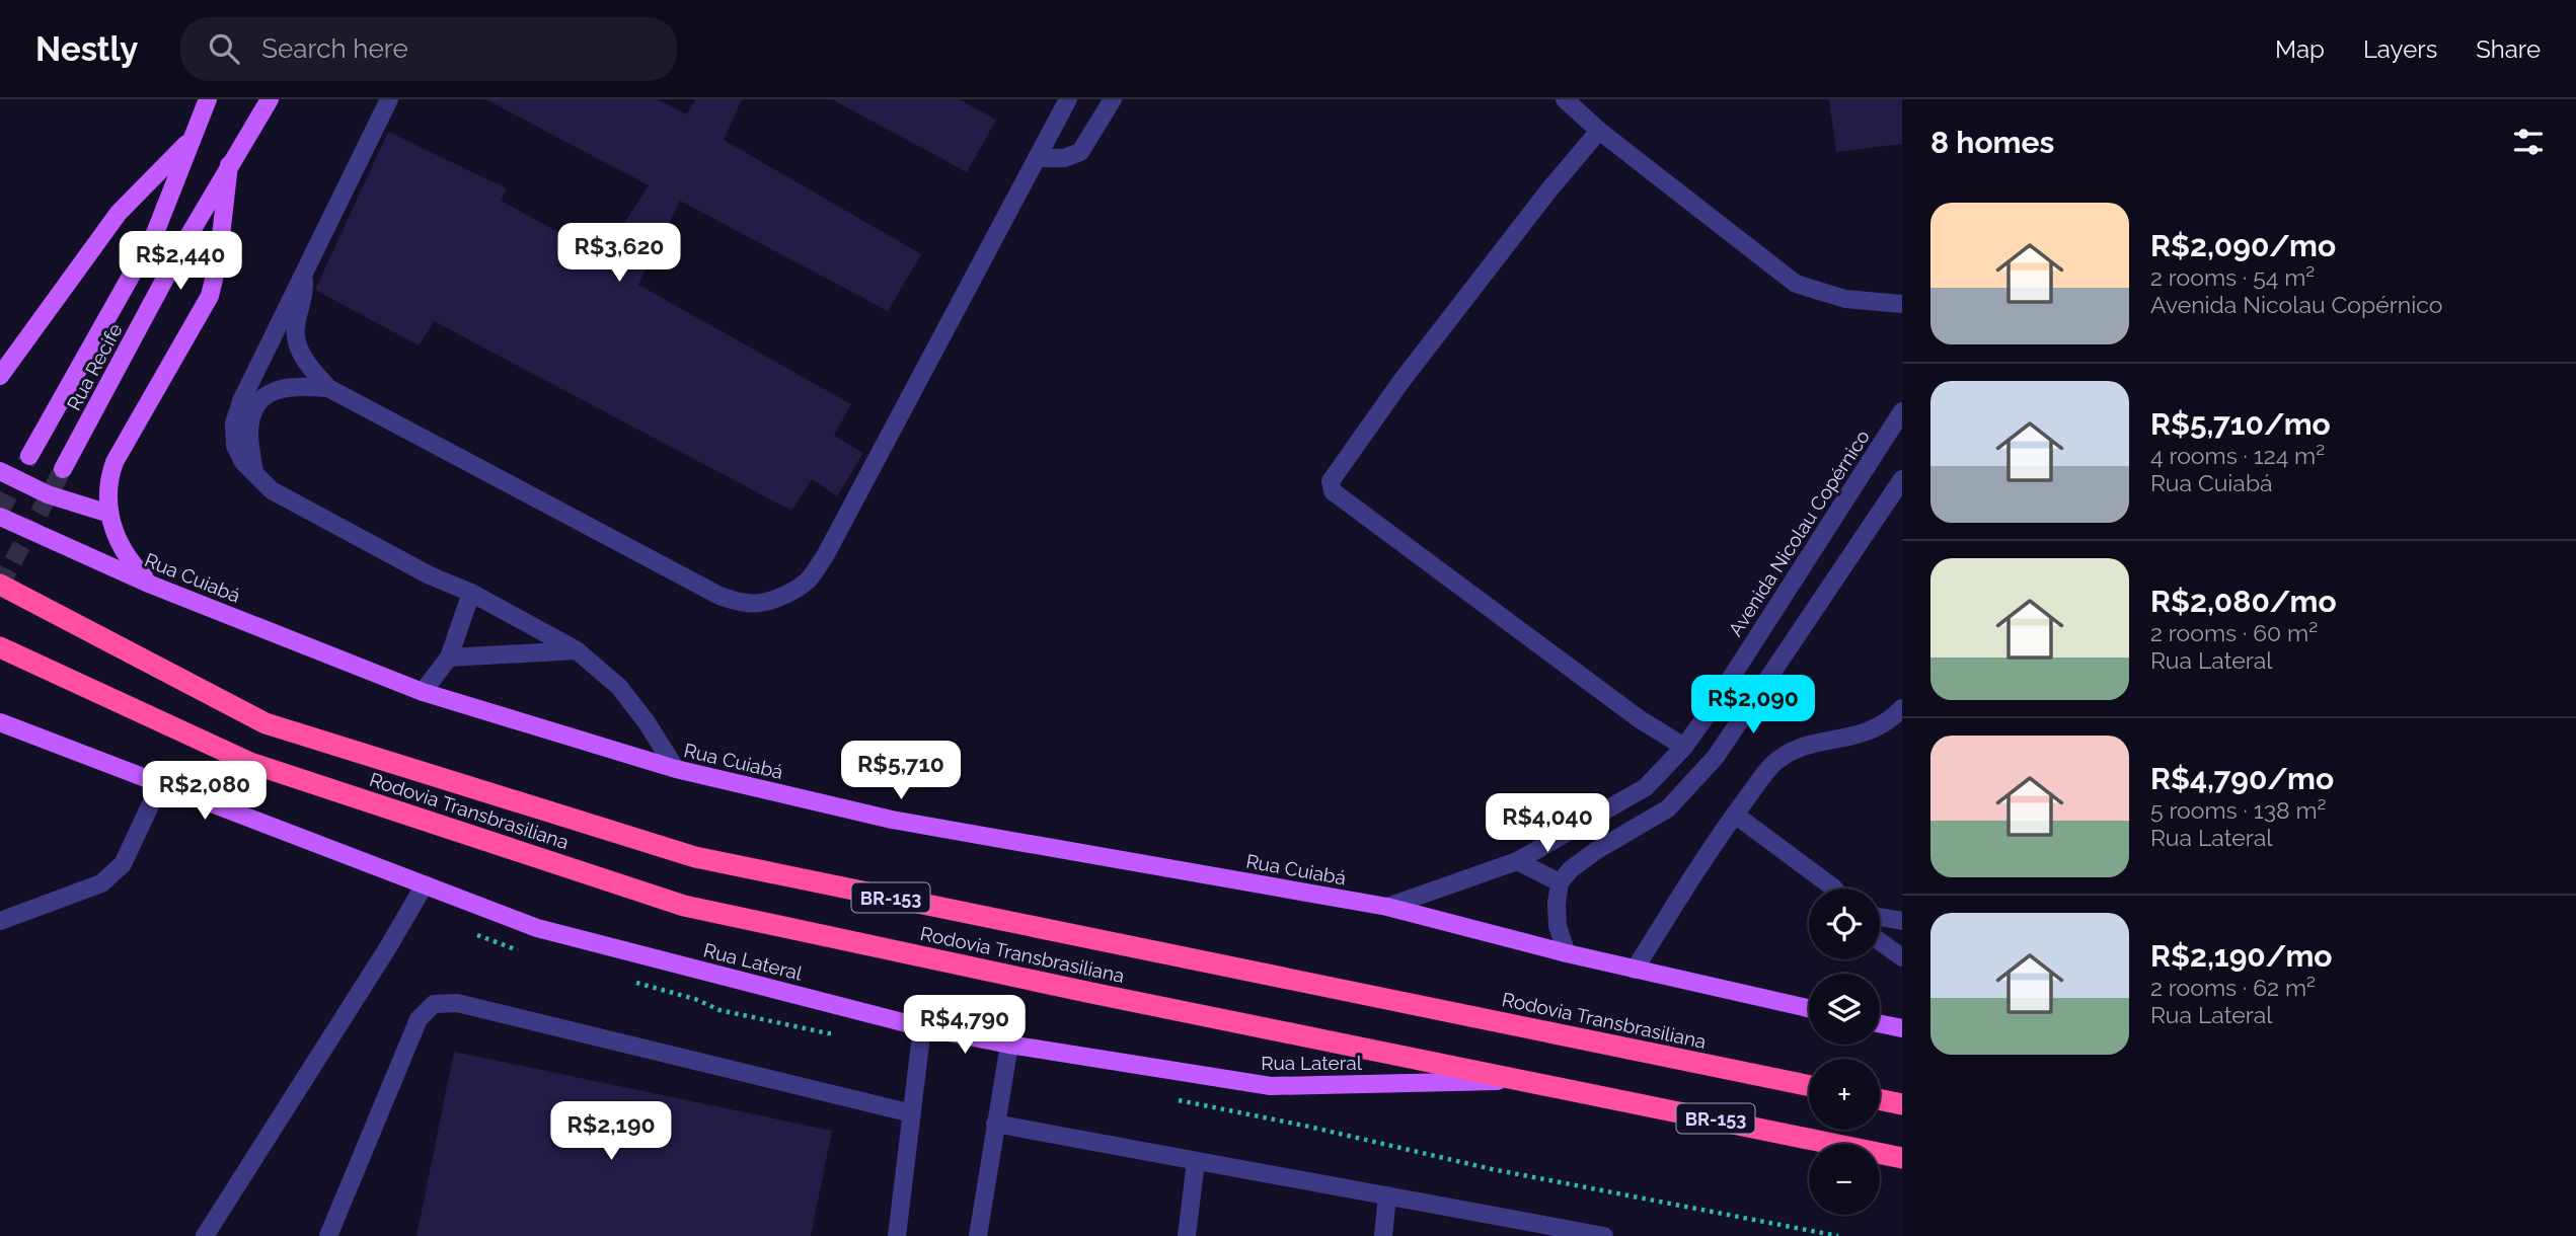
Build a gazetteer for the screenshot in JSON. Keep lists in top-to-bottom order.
{
  "streets": {
    "highway": ["Rodovia Transbrasiliana", "BR-153"],
    "main road": ["Rua Recife", "Rua Cuiabá", "Rua Lateral"],
    "street": ["Avenida Nicolau Copérnico"]
  },
  "crossings": [
    ["Avenida Nicolau Copérnico", "Rua Cuiabá"],
    ["Rodovia Transbrasiliana", "Rua Lateral"]
  ],
  "page": {
    "header": "Nestly",
    "search": "Search here",
    "nav": ["Map", "Layers", "Share"],
    "heading": "8 homes",
    "list": [
      {
        "name": "R$2,090/mo",
        "note": "2 rooms · 54 m² · Avenida Nicolau Copérnico"
      },
      {
        "name": "R$5,710/mo",
        "note": "4 rooms · 124 m² · Rua Cuiabá"
      },
      {
        "name": "R$2,080/mo",
        "note": "2 rooms · 60 m² · Rua Lateral"
      },
      {
        "name": "R$4,790/mo",
        "note": "5 rooms · 138 m² · Rua Lateral"
      },
      {
        "name": "R$2,190/mo",
        "note": "2 rooms · 62 m² · Rua Lateral"
      }
    ],
    "price": [
      "R$3,620",
      "R$2,440",
      "R$2,090",
      "R$5,710",
      "R$2,080",
      "R$4,040",
      "R$4,790",
      "R$2,190"
    ],
    "map_buttons": ["+", "−"]
  }
}
